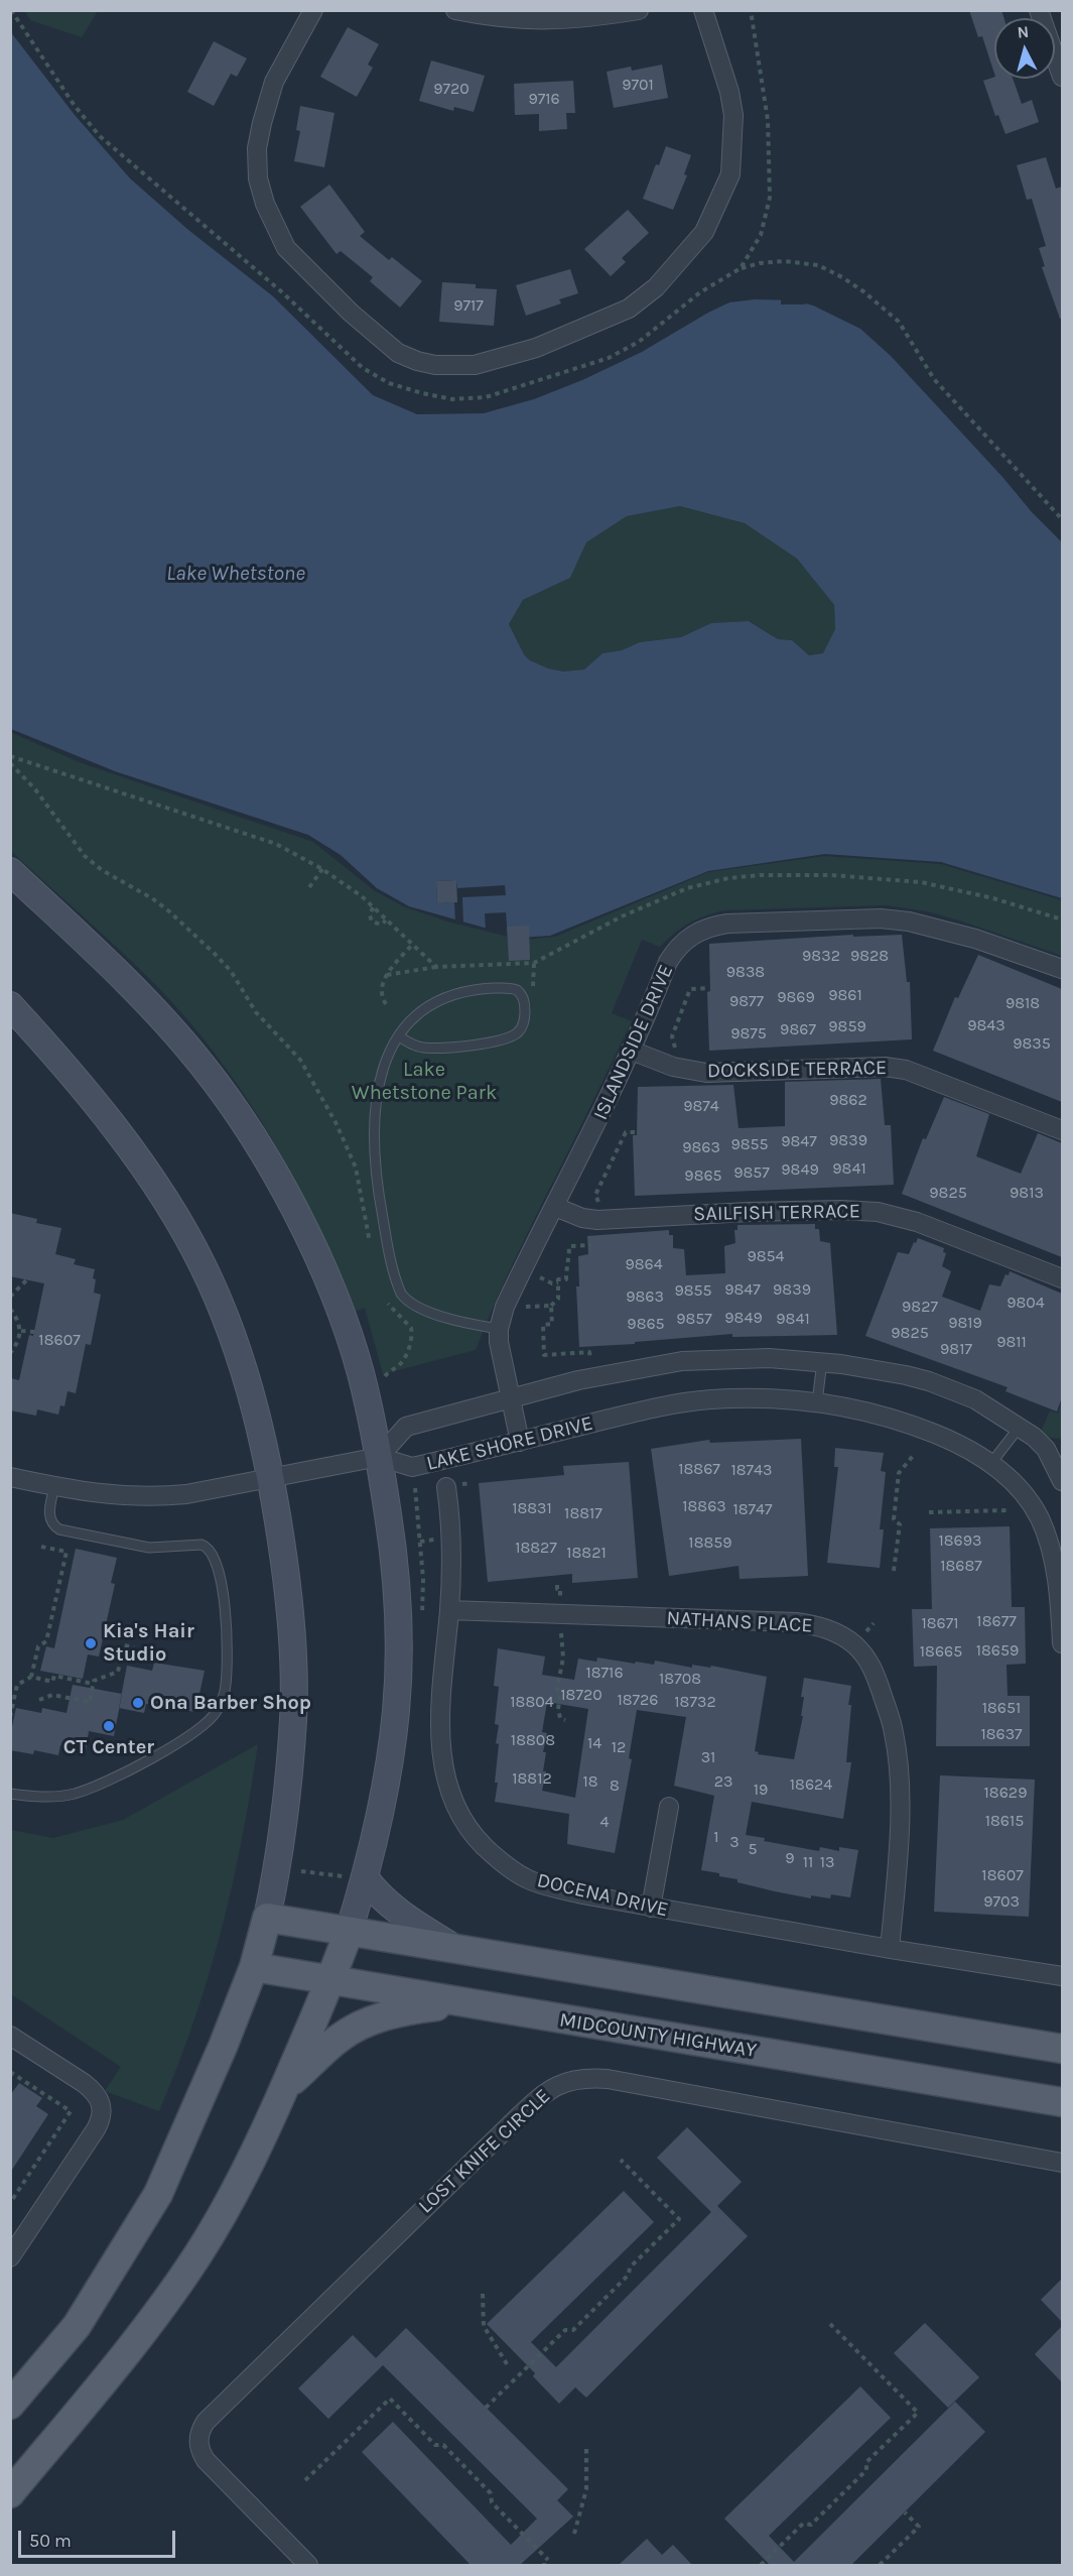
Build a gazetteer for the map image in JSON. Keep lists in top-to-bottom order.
{
  "streets": {
    "main road": ["MIDCOUNTY HIGHWAY"],
    "street": [
      "ISLANDSIDE DRIVE",
      "DOCKSIDE TERRACE",
      "SAILFISH TERRACE",
      "LAKE SHORE DRIVE",
      "NATHANS PLACE",
      "DOCENA DRIVE",
      "LOST KNIFE CIRCLE"
    ]
  },
  "crossings": [
    ["ISLANDSIDE DRIVE", "DOCKSIDE TERRACE"],
    ["ISLANDSIDE DRIVE", "SAILFISH TERRACE"],
    ["ISLANDSIDE DRIVE", "LAKE SHORE DRIVE"],
    ["NATHANS PLACE", "DOCENA DRIVE"]
  ],
  "water": ["Lake Whetstone"],
  "parks": ["Lake Whetstone Park"],
  "places": ["Kia's Hair Studio", "Ona Barber Shop", "CT Center"],
  "house_numbers": [
    "9701",
    "9720",
    "9716",
    "9717",
    "9832",
    "9828",
    "9838",
    "9861",
    "9869",
    "9877",
    "9818",
    "9843",
    "9859",
    "9867",
    "9875",
    "9835",
    "9862",
    "9874",
    "9839",
    "9847",
    "9855",
    "9863",
    "9841",
    "9849",
    "9857",
    "9865",
    "9825",
    "9813",
    "9854",
    "9864",
    "9847",
    "9839",
    "9855",
    "9863",
    "9804",
    "9827",
    "9849",
    "9857",
    "9841",
    "9819",
    "9865",
    "9825",
    "18607",
    "9811",
    "9817",
    "18867",
    "18743",
    "18863",
    "18831",
    "18747",
    "18817",
    "18693",
    "18859",
    "18827",
    "18821",
    "18687",
    "18677",
    "18671",
    "18659",
    "18665",
    "18716",
    "18708",
    "18720",
    "18726",
    "18804",
    "18732",
    "18651",
    "18637",
    "18808",
    "14",
    "12",
    "31",
    "18812",
    "18",
    "23",
    "18624",
    "8",
    "19",
    "18629",
    "18615",
    "4",
    "1",
    "3",
    "5",
    "9",
    "11",
    "13",
    "18607",
    "9703"
  ],
  "scale_bar": "50 m",
  "north": "top"
}
